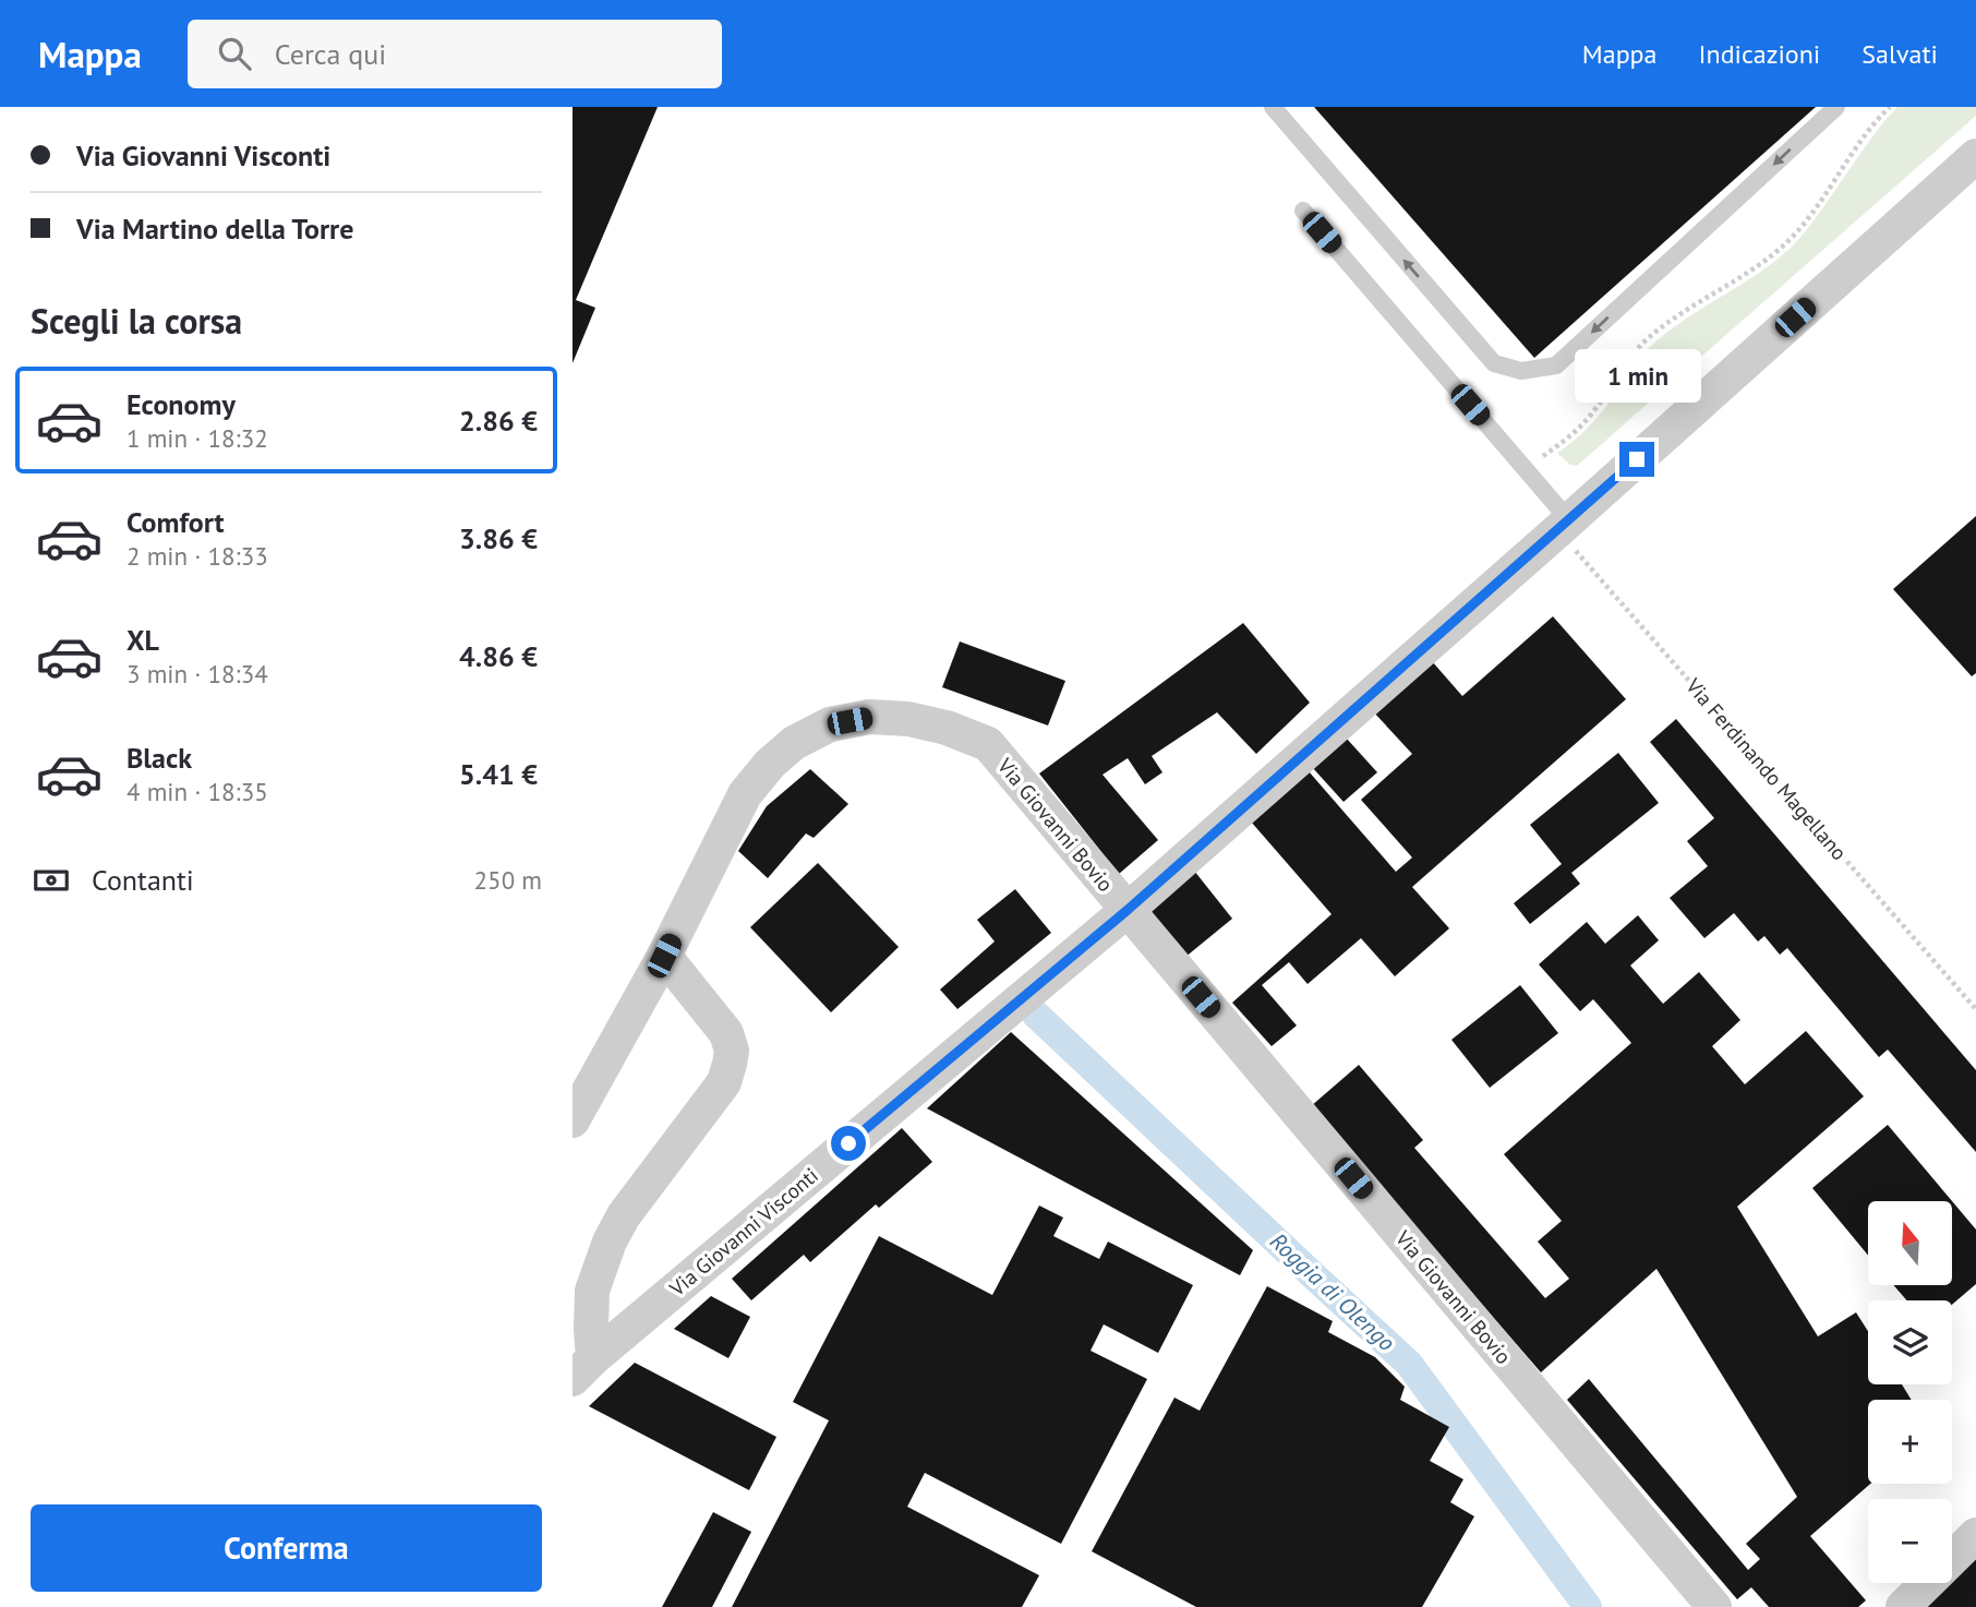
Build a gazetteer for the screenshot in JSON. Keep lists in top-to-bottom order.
{
  "streets": {
    "street": ["Via Giovanni Bovio", "Via Giovanni Visconti"],
    "path": ["Via Ferdinando Magellano"]
  },
  "crossings": [
    ["Via Ferdinando Magellano", "Via Giovanni Visconti"],
    ["Via Giovanni Bovio", "Via Giovanni Visconti"]
  ],
  "water": ["Roggia di Olengo"],
  "north": "top",
  "page": {
    "header": "Mappa",
    "search": "Cerca qui",
    "nav": ["Mappa", "Indicazioni", "Salvati"],
    "banner": ["Via Giovanni Visconti", "Via Martino della Torre"],
    "heading": "Scegli la corsa",
    "bubble": "1 min",
    "list": [
      {
        "name": "Economy",
        "note": "1 min · 18:32",
        "value": "2.86 €"
      },
      {
        "name": "Comfort",
        "note": "2 min · 18:33",
        "value": "3.86 €"
      },
      {
        "name": "XL",
        "note": "3 min · 18:34",
        "value": "4.86 €"
      },
      {
        "name": "Black",
        "note": "4 min · 18:35",
        "value": "5.41 €"
      }
    ],
    "pay": ["Contanti", "250 m"],
    "map_buttons": ["+", "−"],
    "buttons": "Conferma"
  }
}
